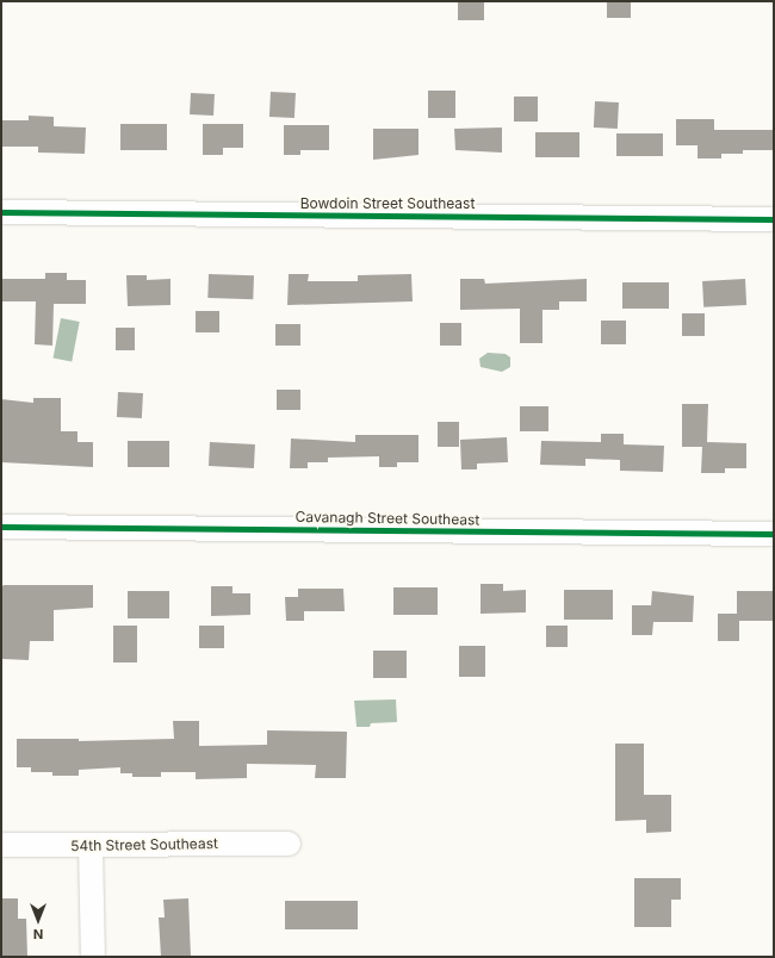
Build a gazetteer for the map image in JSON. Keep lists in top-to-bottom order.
{
  "streets": {
    "street": ["Bowdoin Street Southeast", "Cavanagh Street Southeast", "54th Street Southeast"]
  },
  "north": "bottom"
}
